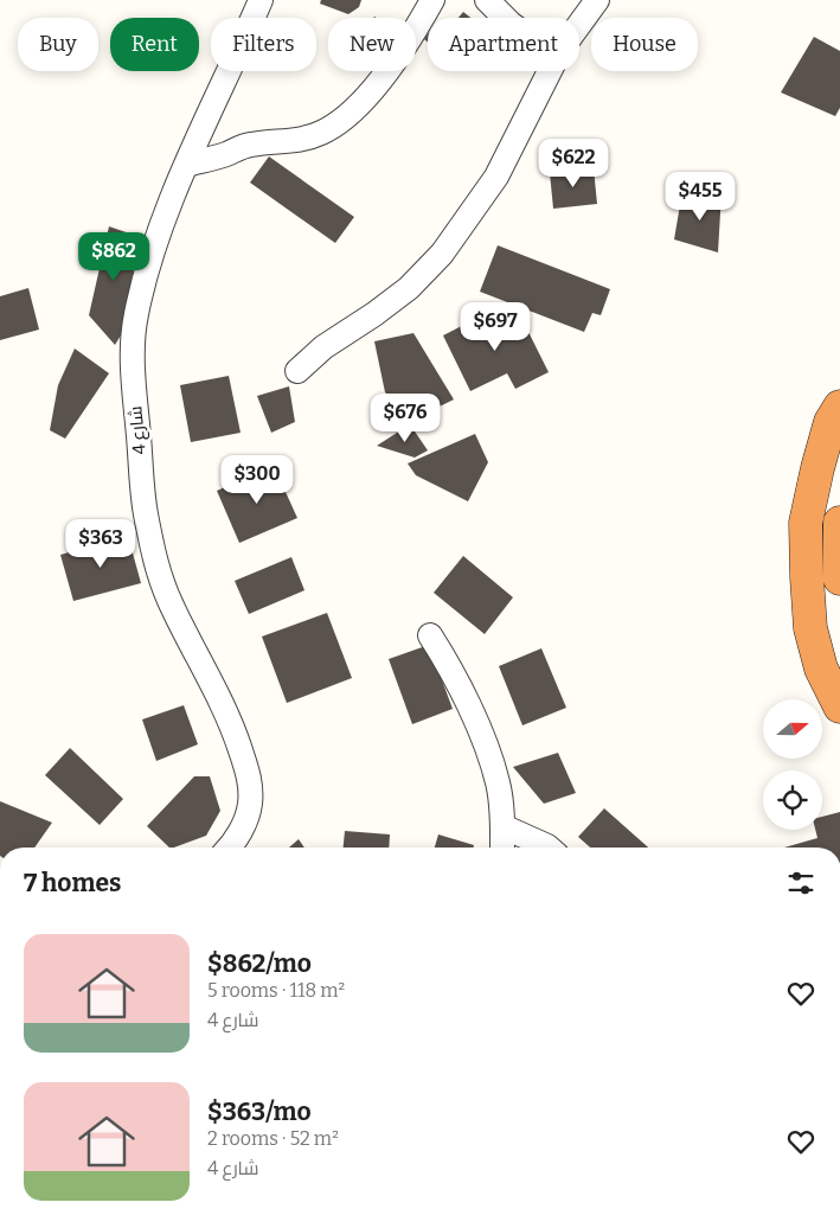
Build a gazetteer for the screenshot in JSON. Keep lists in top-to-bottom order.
{
  "streets": {
    "street": ["شارع 4"]
  },
  "north": "right",
  "page": {
    "chip": [
      "Buy",
      "Rent",
      "Filters",
      "New",
      "Apartment",
      "House"
    ],
    "price": [
      "$622",
      "$455",
      "$862",
      "$697",
      "$676",
      "$300",
      "$363"
    ],
    "heading": "7 homes",
    "list": [
      {
        "name": "$862/mo",
        "note": "5 rooms · 118 m² · شارع 4"
      },
      {
        "name": "$363/mo",
        "note": "2 rooms · 52 m² · شارع 4"
      }
    ]
  }
}
